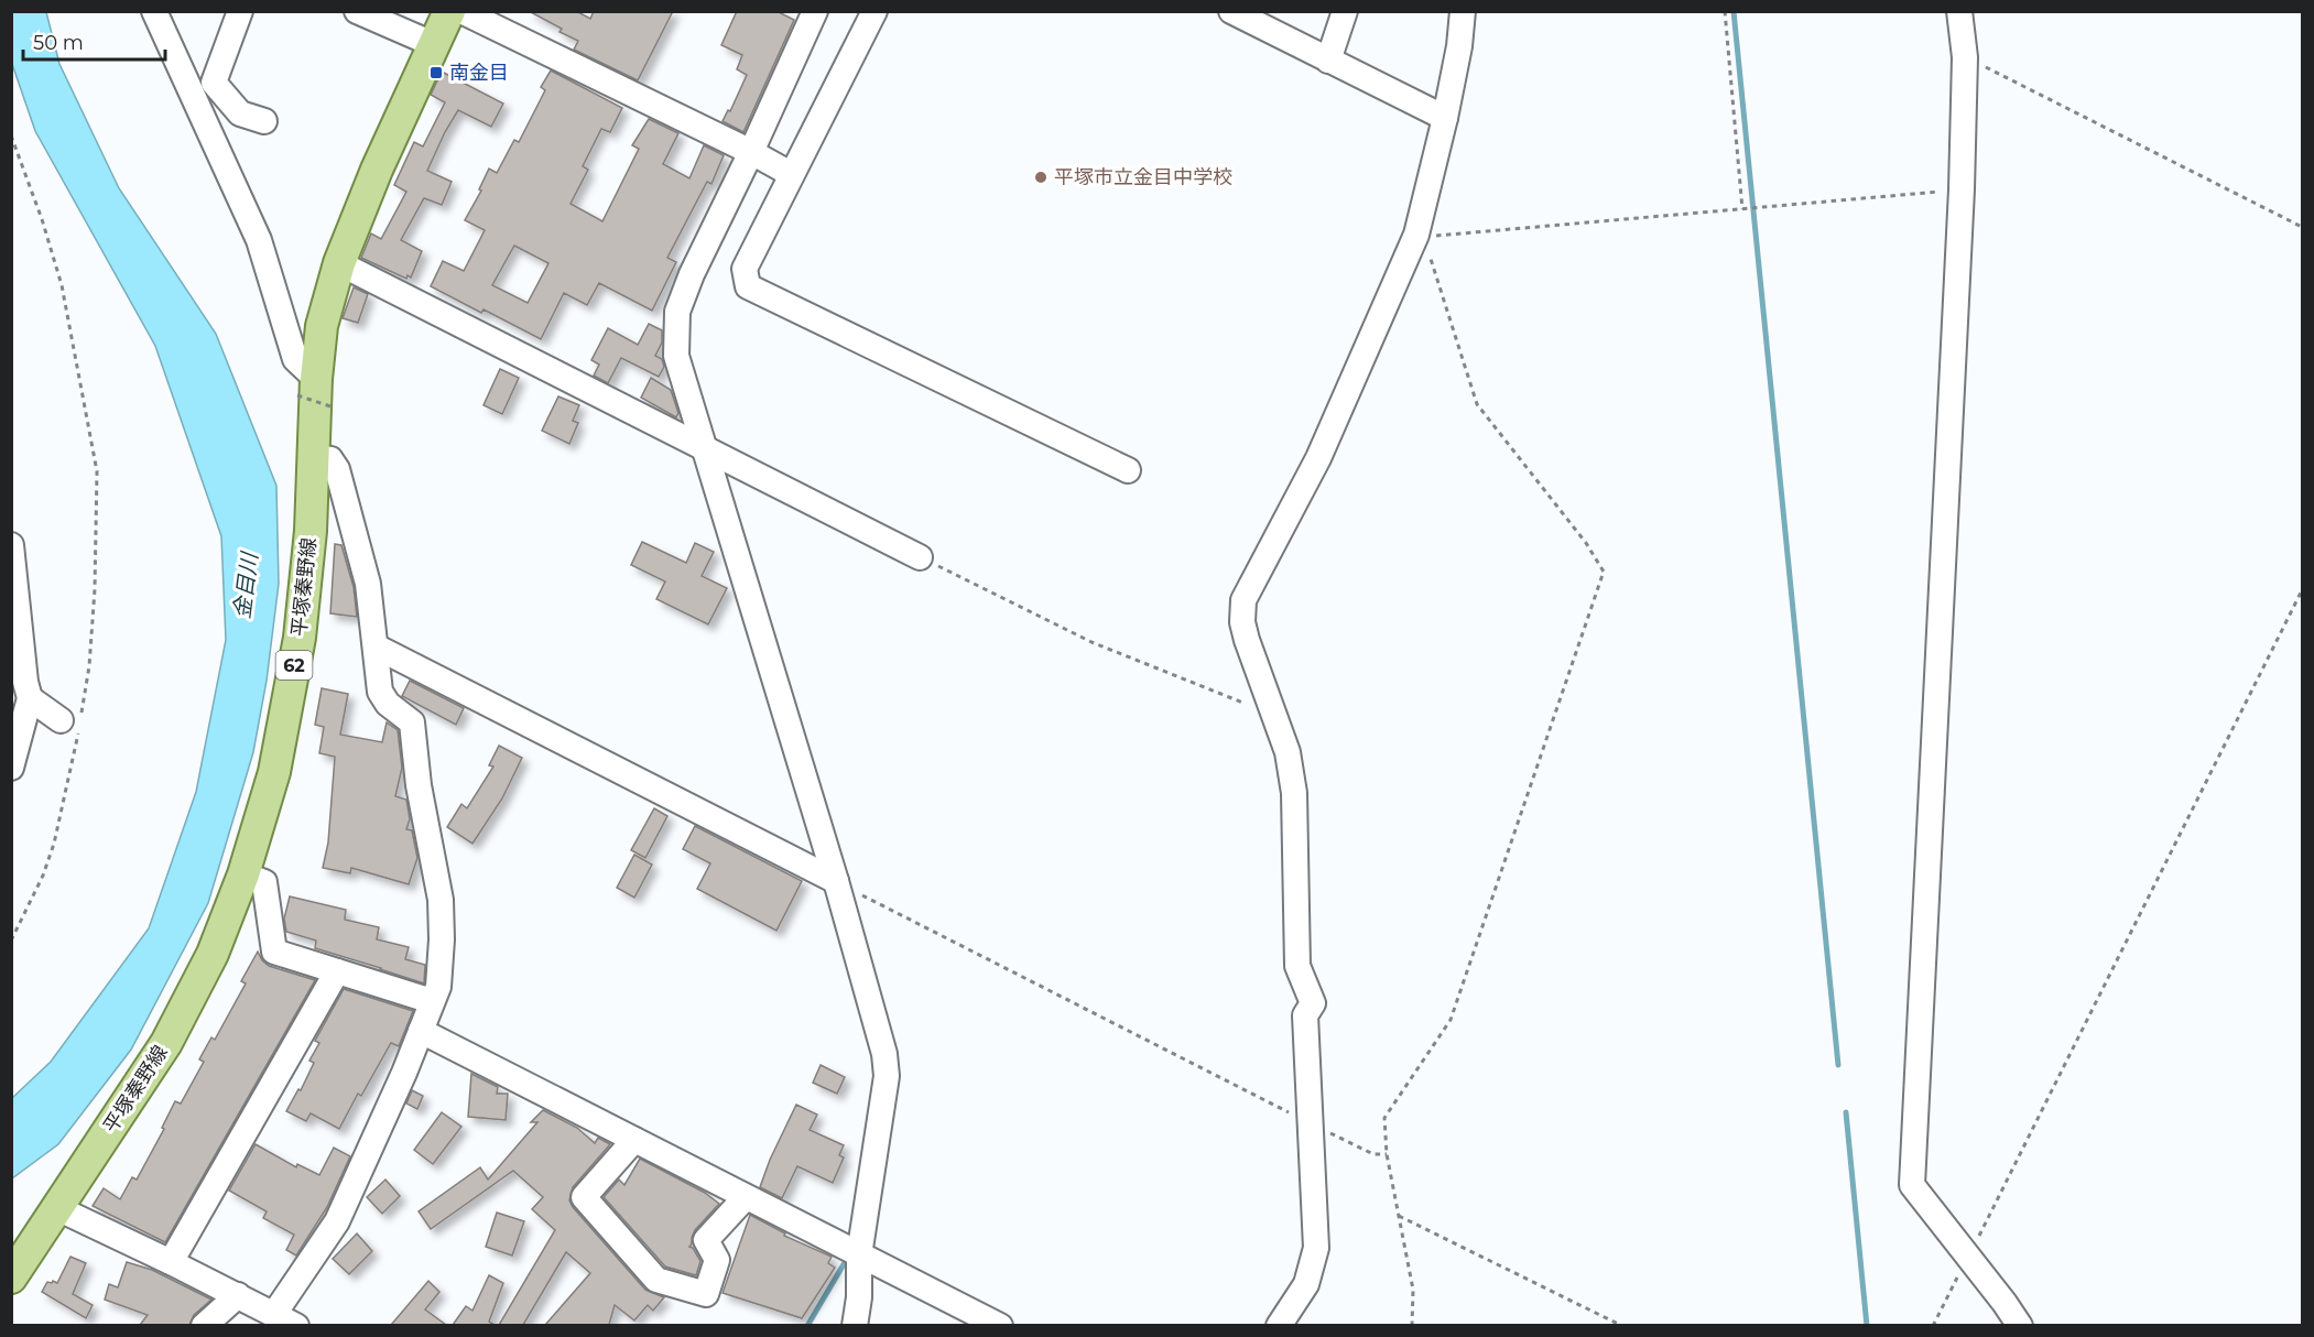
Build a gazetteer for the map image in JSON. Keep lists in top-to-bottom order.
{
  "streets": {
    "main road": ["平塚秦野線", "62"]
  },
  "water": ["金目川"],
  "places": {
    "transit": ["南金目"],
    "other": ["平塚市立金目中学校"]
  },
  "scale_bar": "50 m"
}
